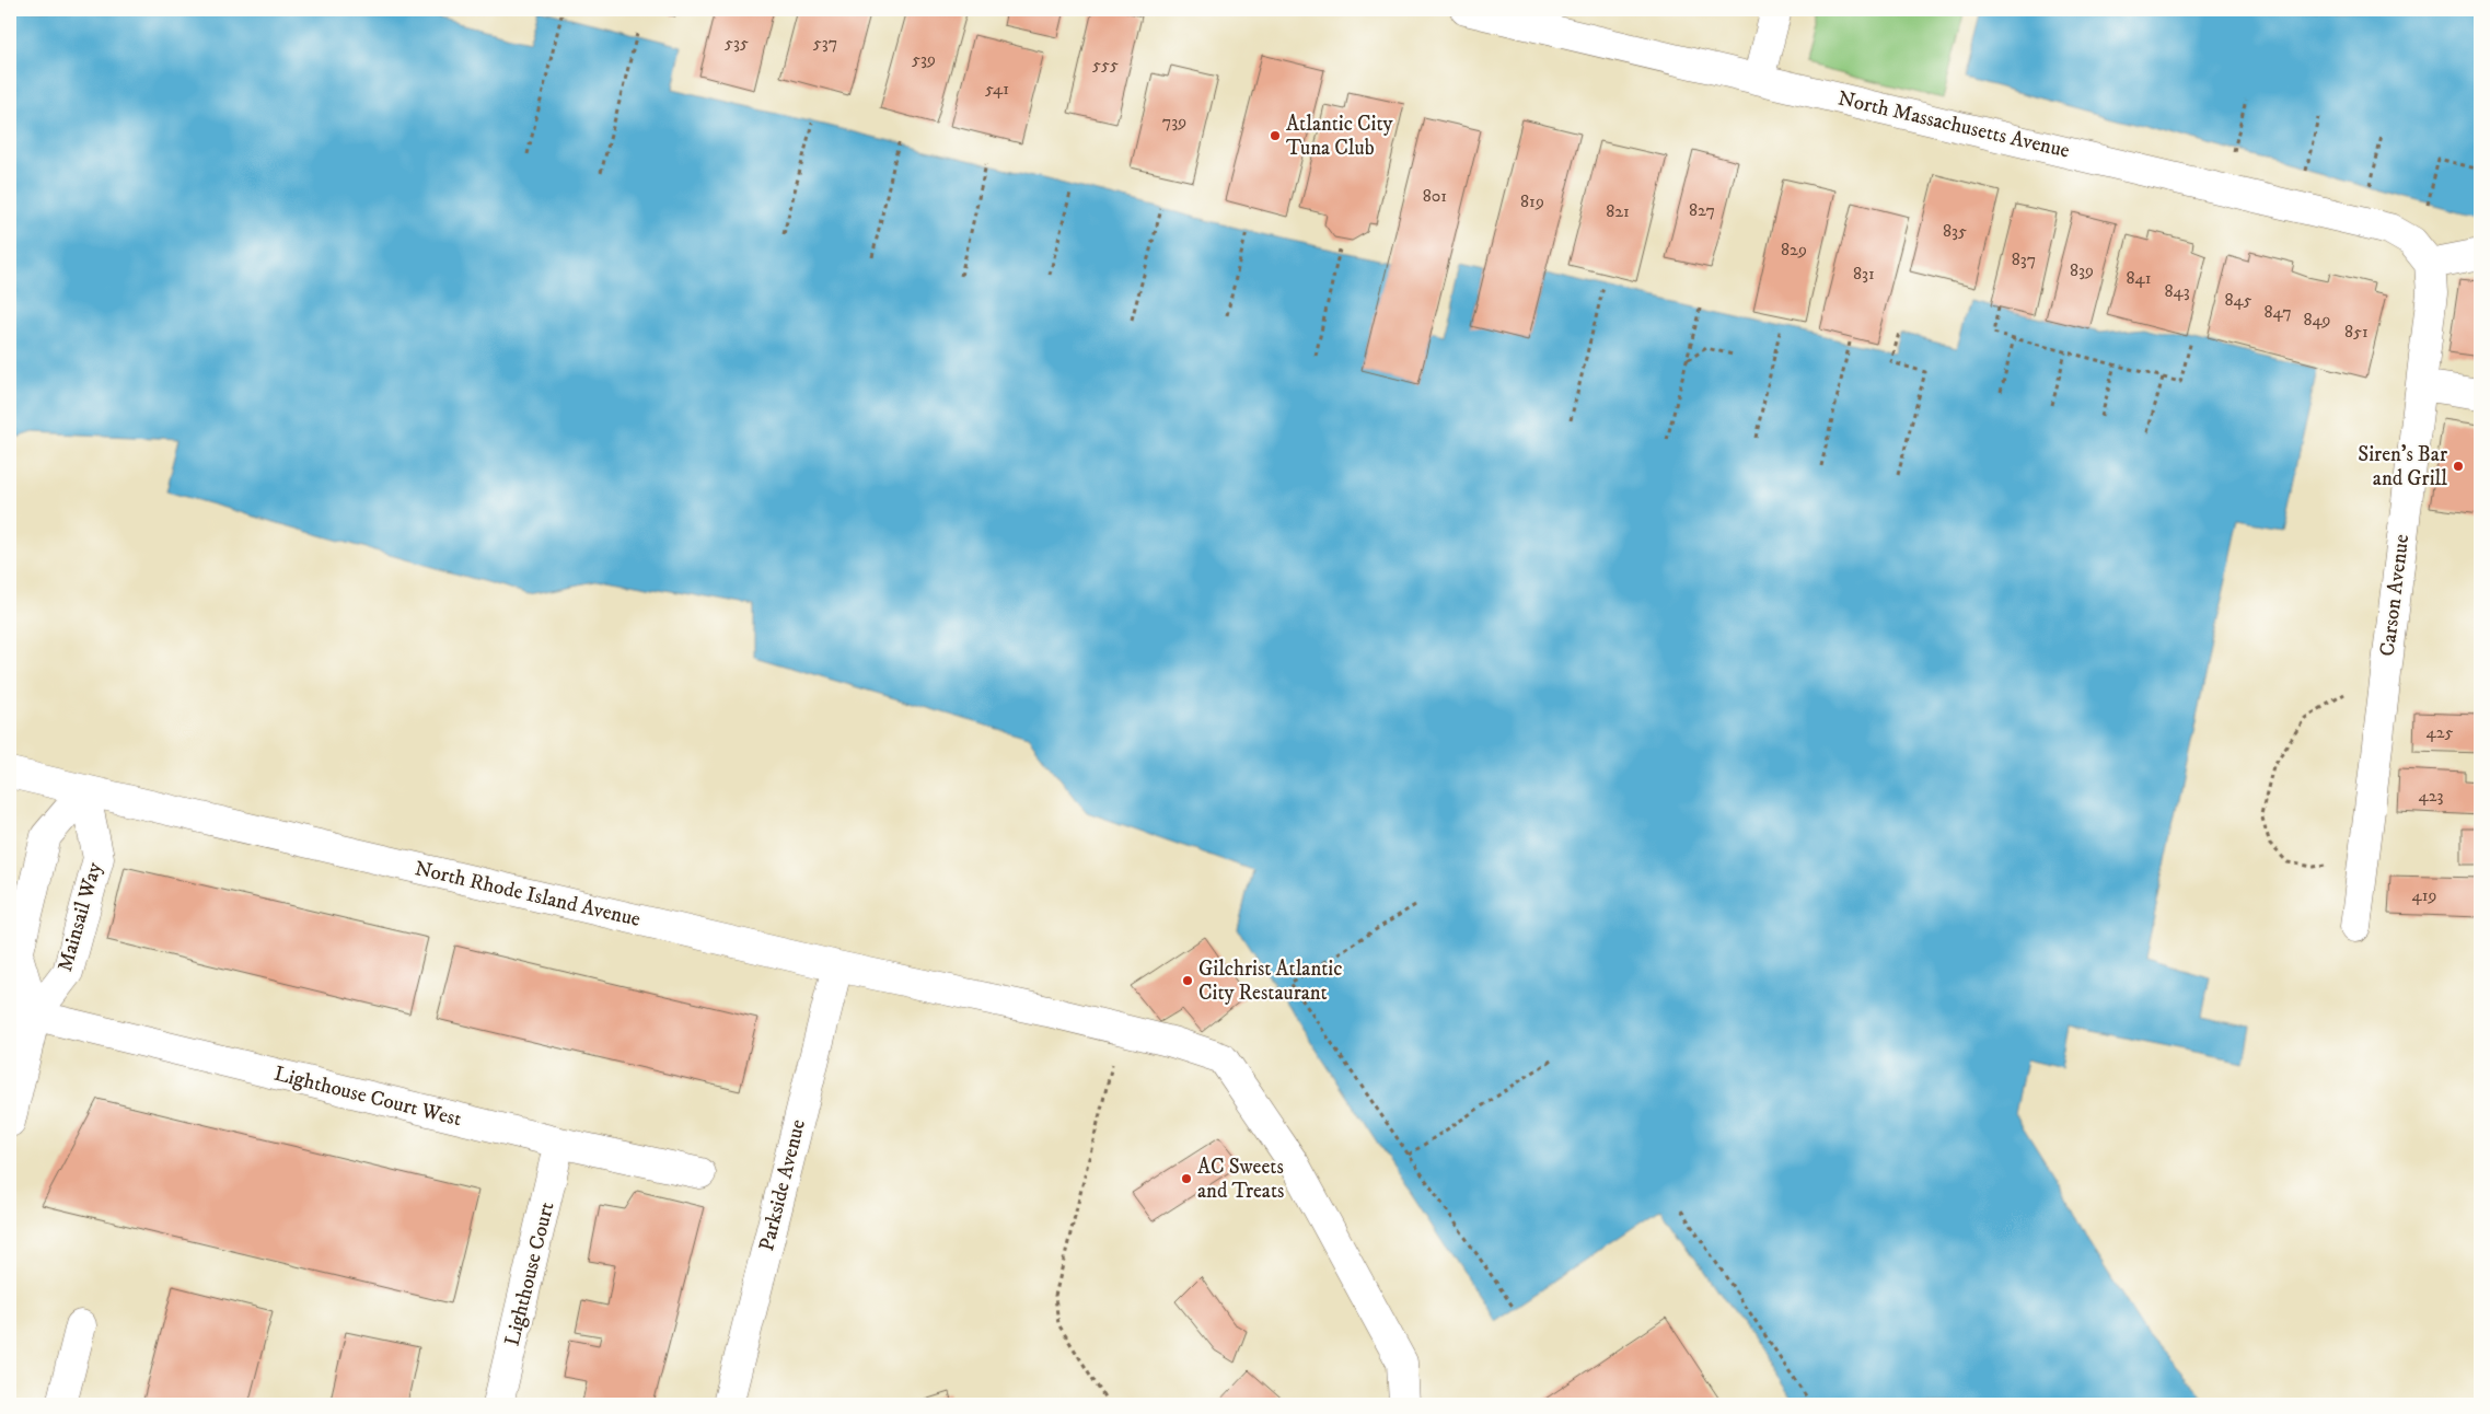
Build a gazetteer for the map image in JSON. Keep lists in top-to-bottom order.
{
  "streets": {
    "street": [
      "North Massachusetts Avenue",
      "Carson Avenue",
      "North Rhode Island Avenue",
      "Mainsail Way",
      "Lighthouse Court West",
      "Parkside Avenue",
      "Lighthouse Court"
    ]
  },
  "crossings": [
    ["North Massachusetts Avenue", "Carson Avenue"],
    ["North Rhode Island Avenue", "Mainsail Way"],
    ["North Rhode Island Avenue", "Parkside Avenue"],
    ["Mainsail Way", "Lighthouse Court West"],
    ["Lighthouse Court West", "Lighthouse Court"]
  ],
  "places": [
    "Atlantic City Tuna Club",
    "Siren’s Bar and Grill",
    "Gilchrist Atlantic City Restaurant",
    "AC Sweets and Treats"
  ],
  "house_numbers": [
    "535",
    "537",
    "539",
    "555",
    "541",
    "739",
    "801",
    "819",
    "827",
    "821",
    "835",
    "829",
    "837",
    "839",
    "831",
    "841",
    "843",
    "845",
    "847",
    "849",
    "851",
    "425",
    "423",
    "419"
  ]
}
